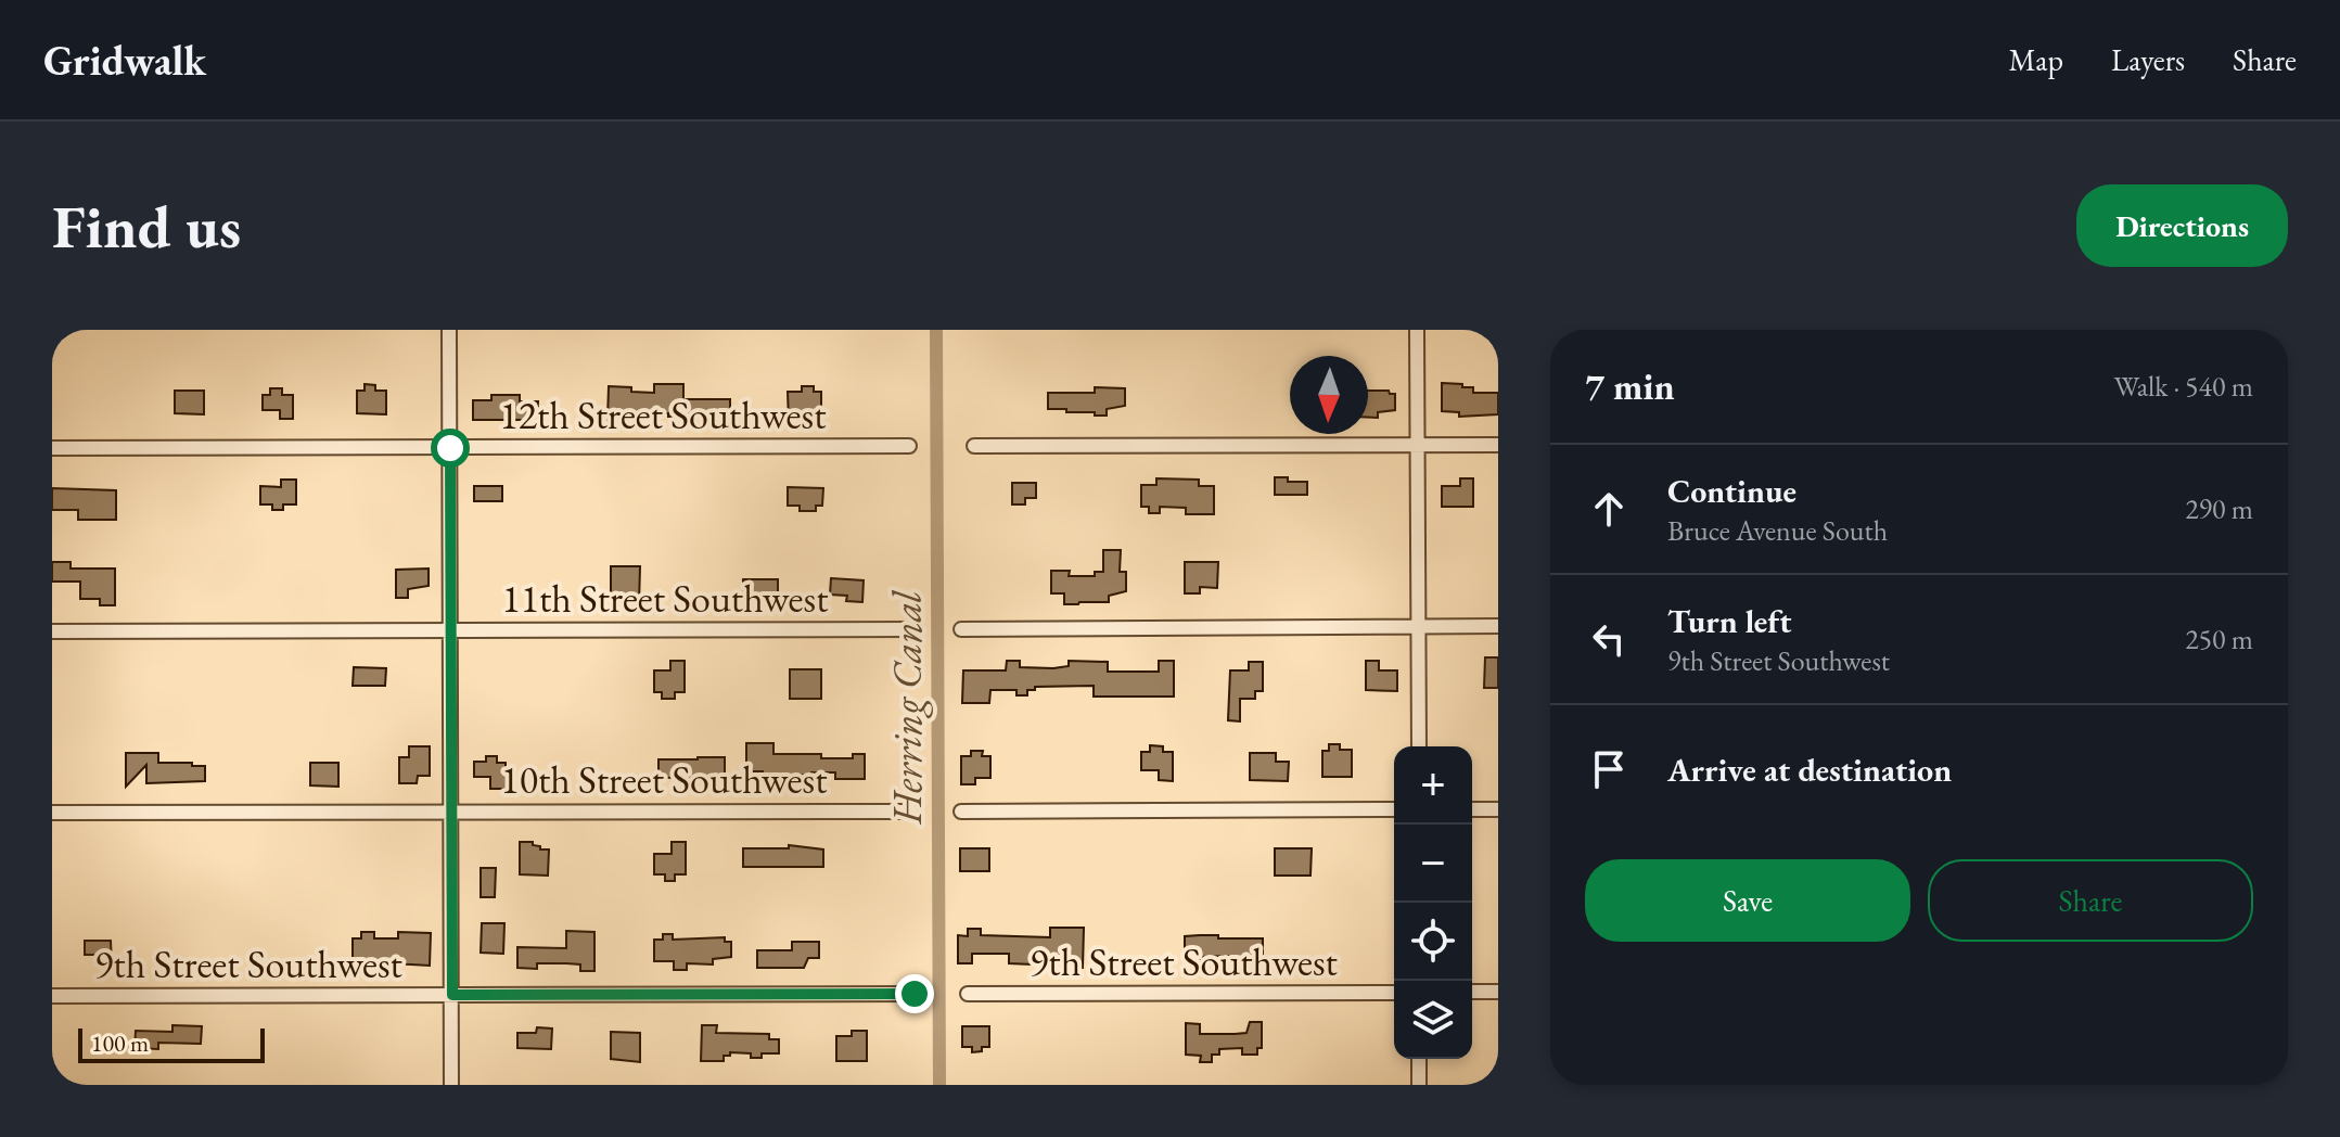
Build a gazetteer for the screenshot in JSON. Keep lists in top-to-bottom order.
{
  "streets": {
    "street": [
      "12th Street Southwest",
      "11th Street Southwest",
      "10th Street Southwest",
      "9th Street Southwest"
    ]
  },
  "water": ["Herring Canal"],
  "scale_bar": "100 m",
  "north": "bottom",
  "page": {
    "header": "Gridwalk",
    "nav": ["Map", "Layers", "Share"],
    "buttons": [
      "Directions",
      ["Save", "Share"]
    ],
    "title": "Find us",
    "heading": ["7 min", "Walk · 540 m"],
    "list": [
      ["Continue", "Bruce Avenue South", "290 m"],
      ["Turn left", "9th Street Southwest", "250 m"],
      "Arrive at destination"
    ],
    "map_buttons": ["+", "−"],
    "scale": "100 m"
  }
}
